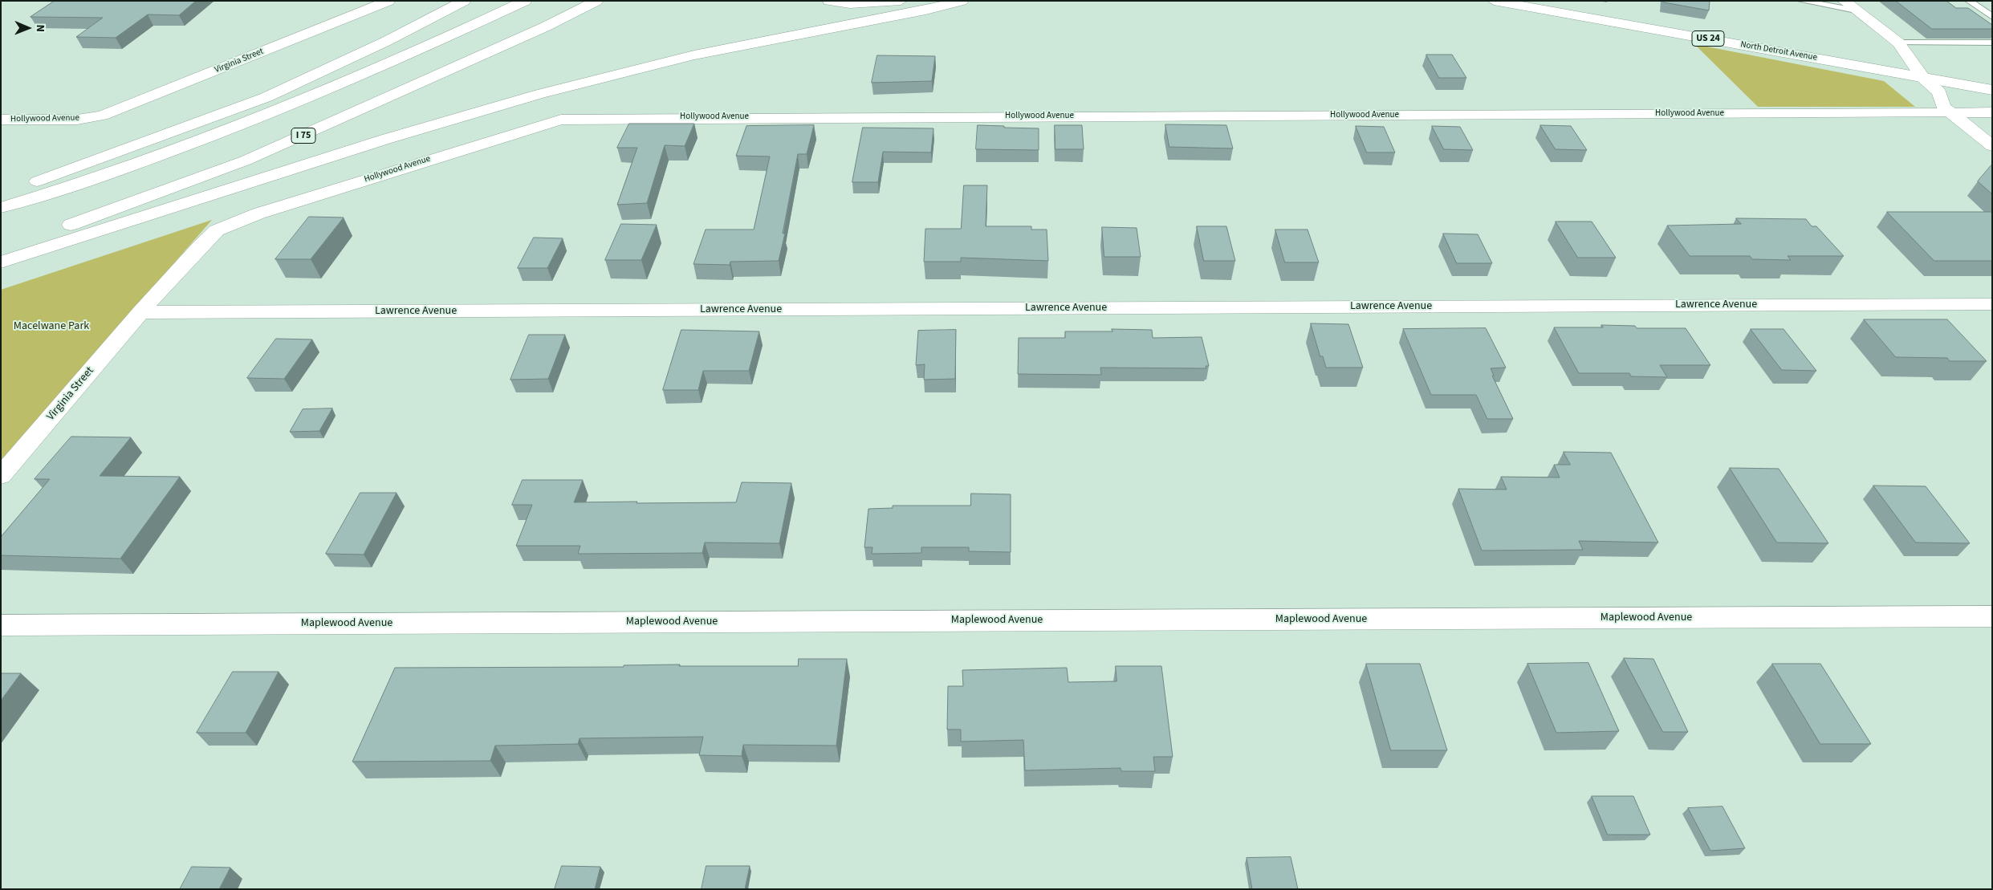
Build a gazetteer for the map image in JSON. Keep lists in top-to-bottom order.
{
  "streets": {
    "main road": [
      "US 24",
      "North Detroit Avenue",
      "Virginia Street",
      "Hollywood Avenue",
      "I 75",
      "Lawrence Avenue",
      "Maplewood Avenue"
    ]
  },
  "crossings": [
    ["Virginia Street", "Hollywood Avenue"],
    ["Virginia Street", "Lawrence Avenue"],
    ["Hollywood Avenue", "Lawrence Avenue"]
  ],
  "parks": ["Macelwane Park"],
  "north": "right"
}
